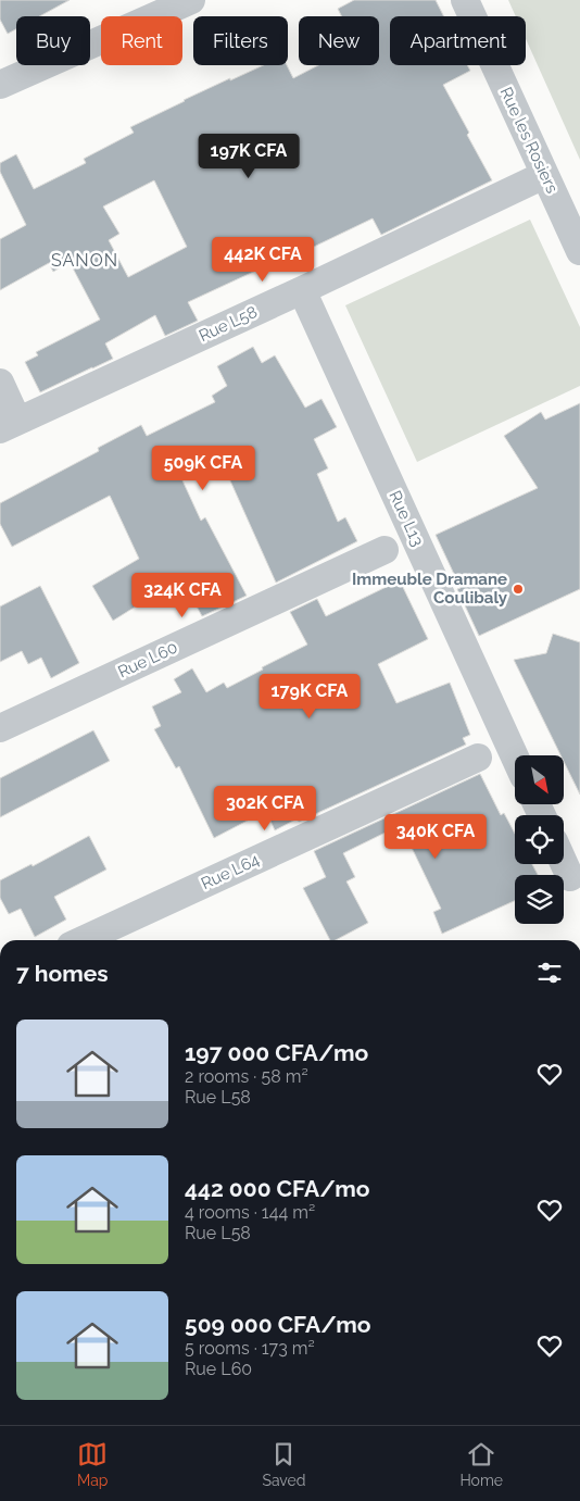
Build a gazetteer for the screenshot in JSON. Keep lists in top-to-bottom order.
{
  "streets": {
    "street": [
      "Rue les Rosiers",
      "Rue L58",
      "Rue L13",
      "Rue L60",
      "Rue L64"
    ]
  },
  "crossings": [
    ["Rue les Rosiers", "Rue L58"],
    ["Rue L58", "Rue L13"]
  ],
  "districts": ["SANON"],
  "places": ["Immeuble Dramane Coulibaly"],
  "north": "bottom right",
  "page": {
    "chip": [
      "Buy",
      "Rent",
      "Filters",
      "New",
      "Apartment"
    ],
    "price": [
      "197K CFA",
      "442K CFA",
      "509K CFA",
      "324K CFA",
      "179K CFA",
      "302K CFA",
      "340K CFA"
    ],
    "heading": "7 homes",
    "list": [
      {
        "name": "197 000 CFA/mo",
        "note": "2 rooms · 58 m² · Rue L58"
      },
      {
        "name": "442 000 CFA/mo",
        "note": "4 rooms · 144 m² · Rue L58"
      },
      {
        "name": "509 000 CFA/mo",
        "note": "5 rooms · 173 m² · Rue L60"
      }
    ],
    "tabs": ["Map", "Saved", "Home"]
  }
}
